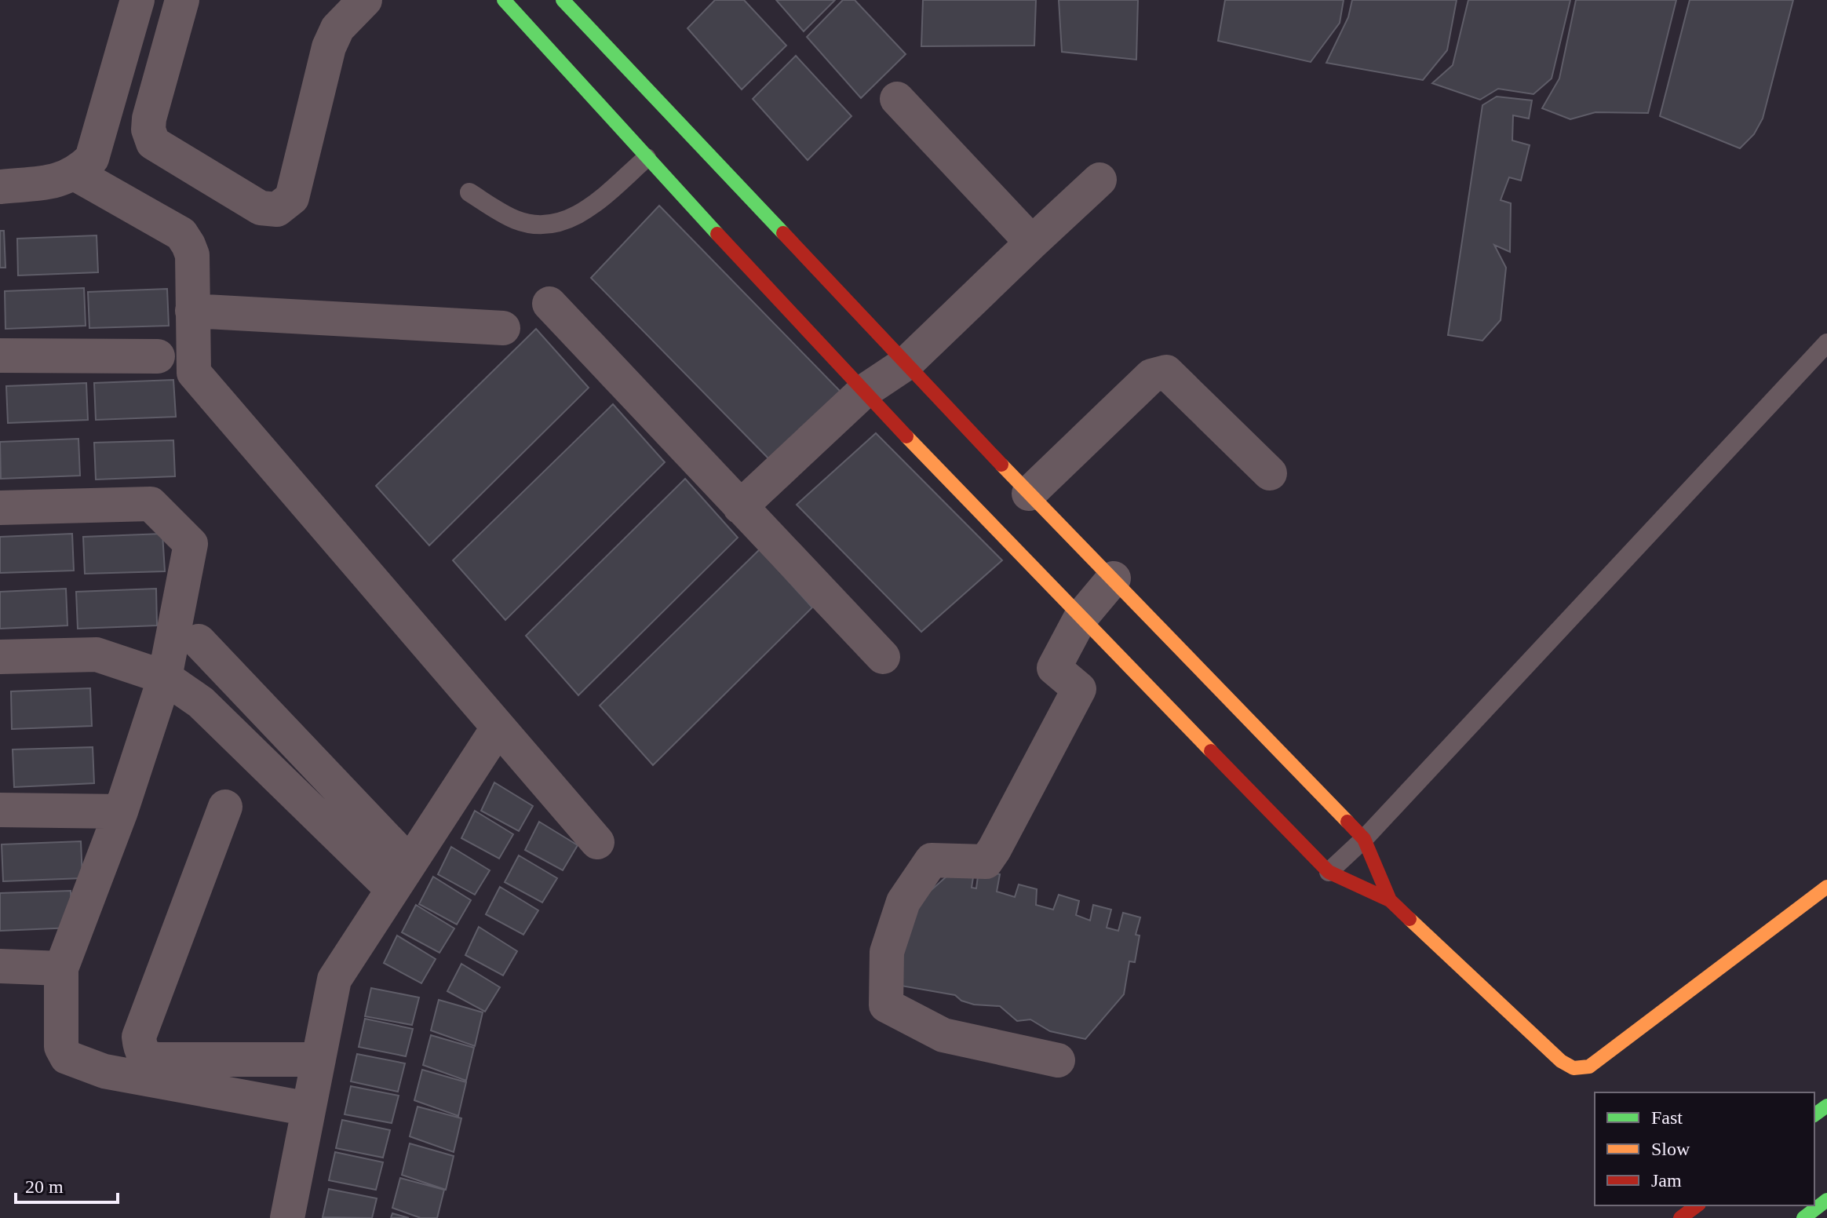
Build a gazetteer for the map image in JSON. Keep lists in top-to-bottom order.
{
  "legend": ["Fast", "Slow", "Jam"],
  "scale_bar": "20 m"
}
